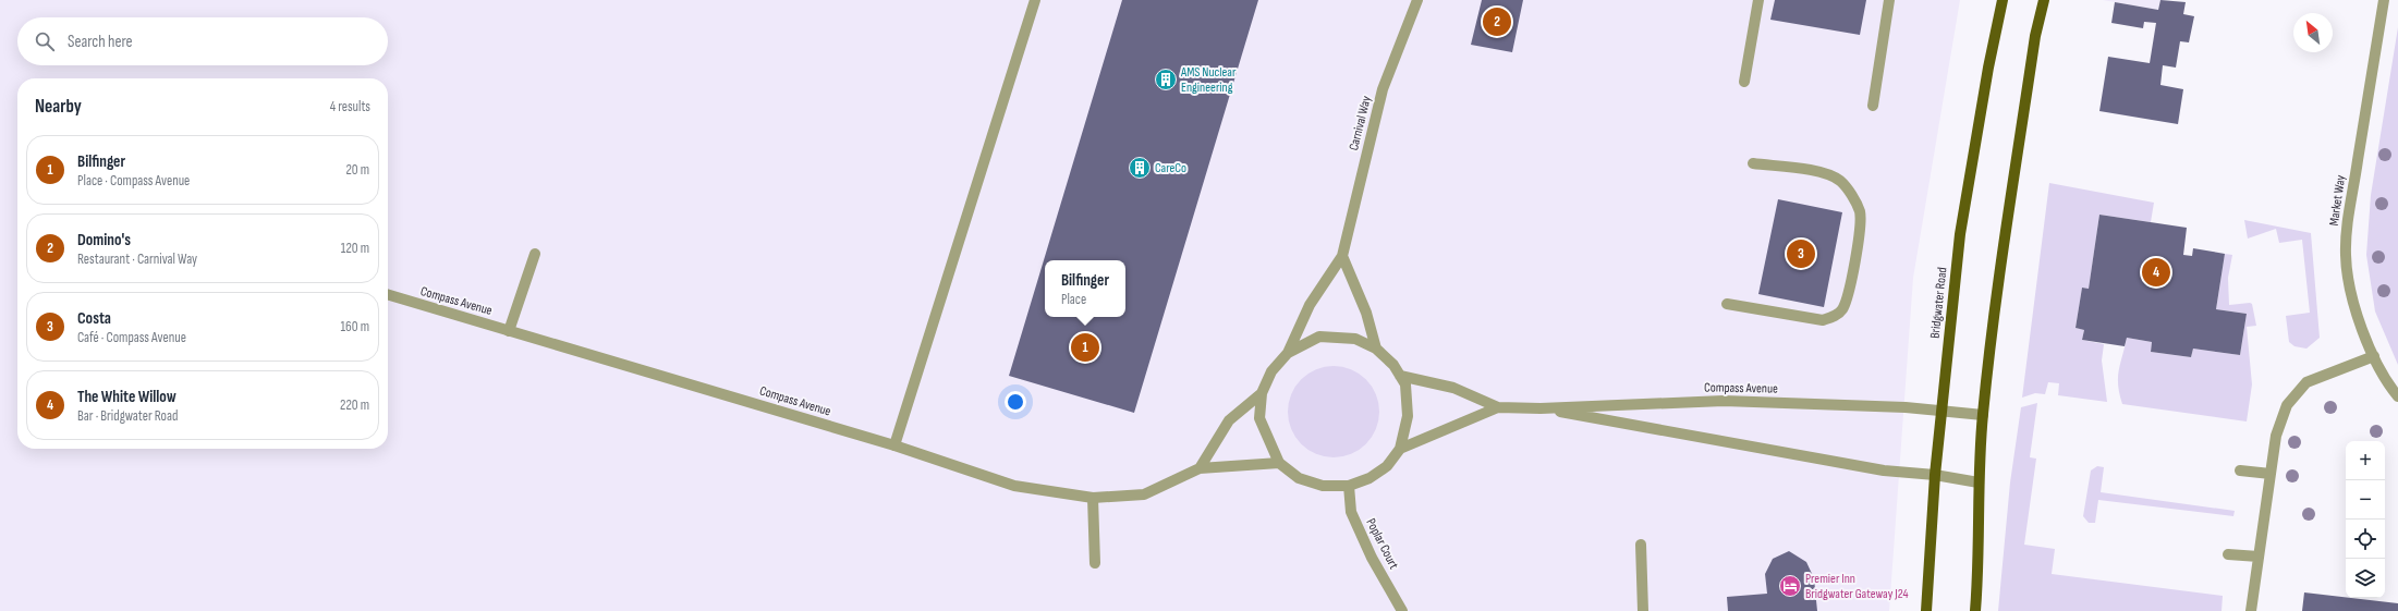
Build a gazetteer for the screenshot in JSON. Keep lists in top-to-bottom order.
{
  "streets": {
    "main road": ["Bridgwater Road"],
    "street": [
      "Carnival Way",
      "Market Way",
      "Compass Avenue",
      "Poplar Court"
    ]
  },
  "crossings": [
    ["Carnival Way", "Compass Avenue"],
    ["Carnival Way", "Poplar Court"],
    ["Compass Avenue", "Bridgwater Road"],
    ["Compass Avenue", "Poplar Court"]
  ],
  "places": {
    "building": ["AMS Nuclear Engineering", "CareCo"],
    "hotel": ["Premier Inn Bridgwater Gateway J24"]
  },
  "north": "top left",
  "page": {
    "pins": [
      "2",
      "3",
      "4",
      "1"
    ],
    "search": "Search here",
    "heading": ["Nearby", "4 results"],
    "list": [
      {
        "mark": "1",
        "name": "Bilfinger",
        "note": "Place · Compass Avenue",
        "value": "20 m"
      },
      {
        "mark": "2",
        "name": "Domino's",
        "note": "Restaurant · Carnival Way",
        "value": "120 m"
      },
      {
        "mark": "3",
        "name": "Costa",
        "note": "Café · Compass Avenue",
        "value": "160 m"
      },
      {
        "mark": "4",
        "name": "The White Willow",
        "note": "Bar · Bridgwater Road",
        "value": "220 m"
      }
    ],
    "popup": ["Bilfinger", "Place"],
    "map_buttons": ["+", "−"]
  }
}
